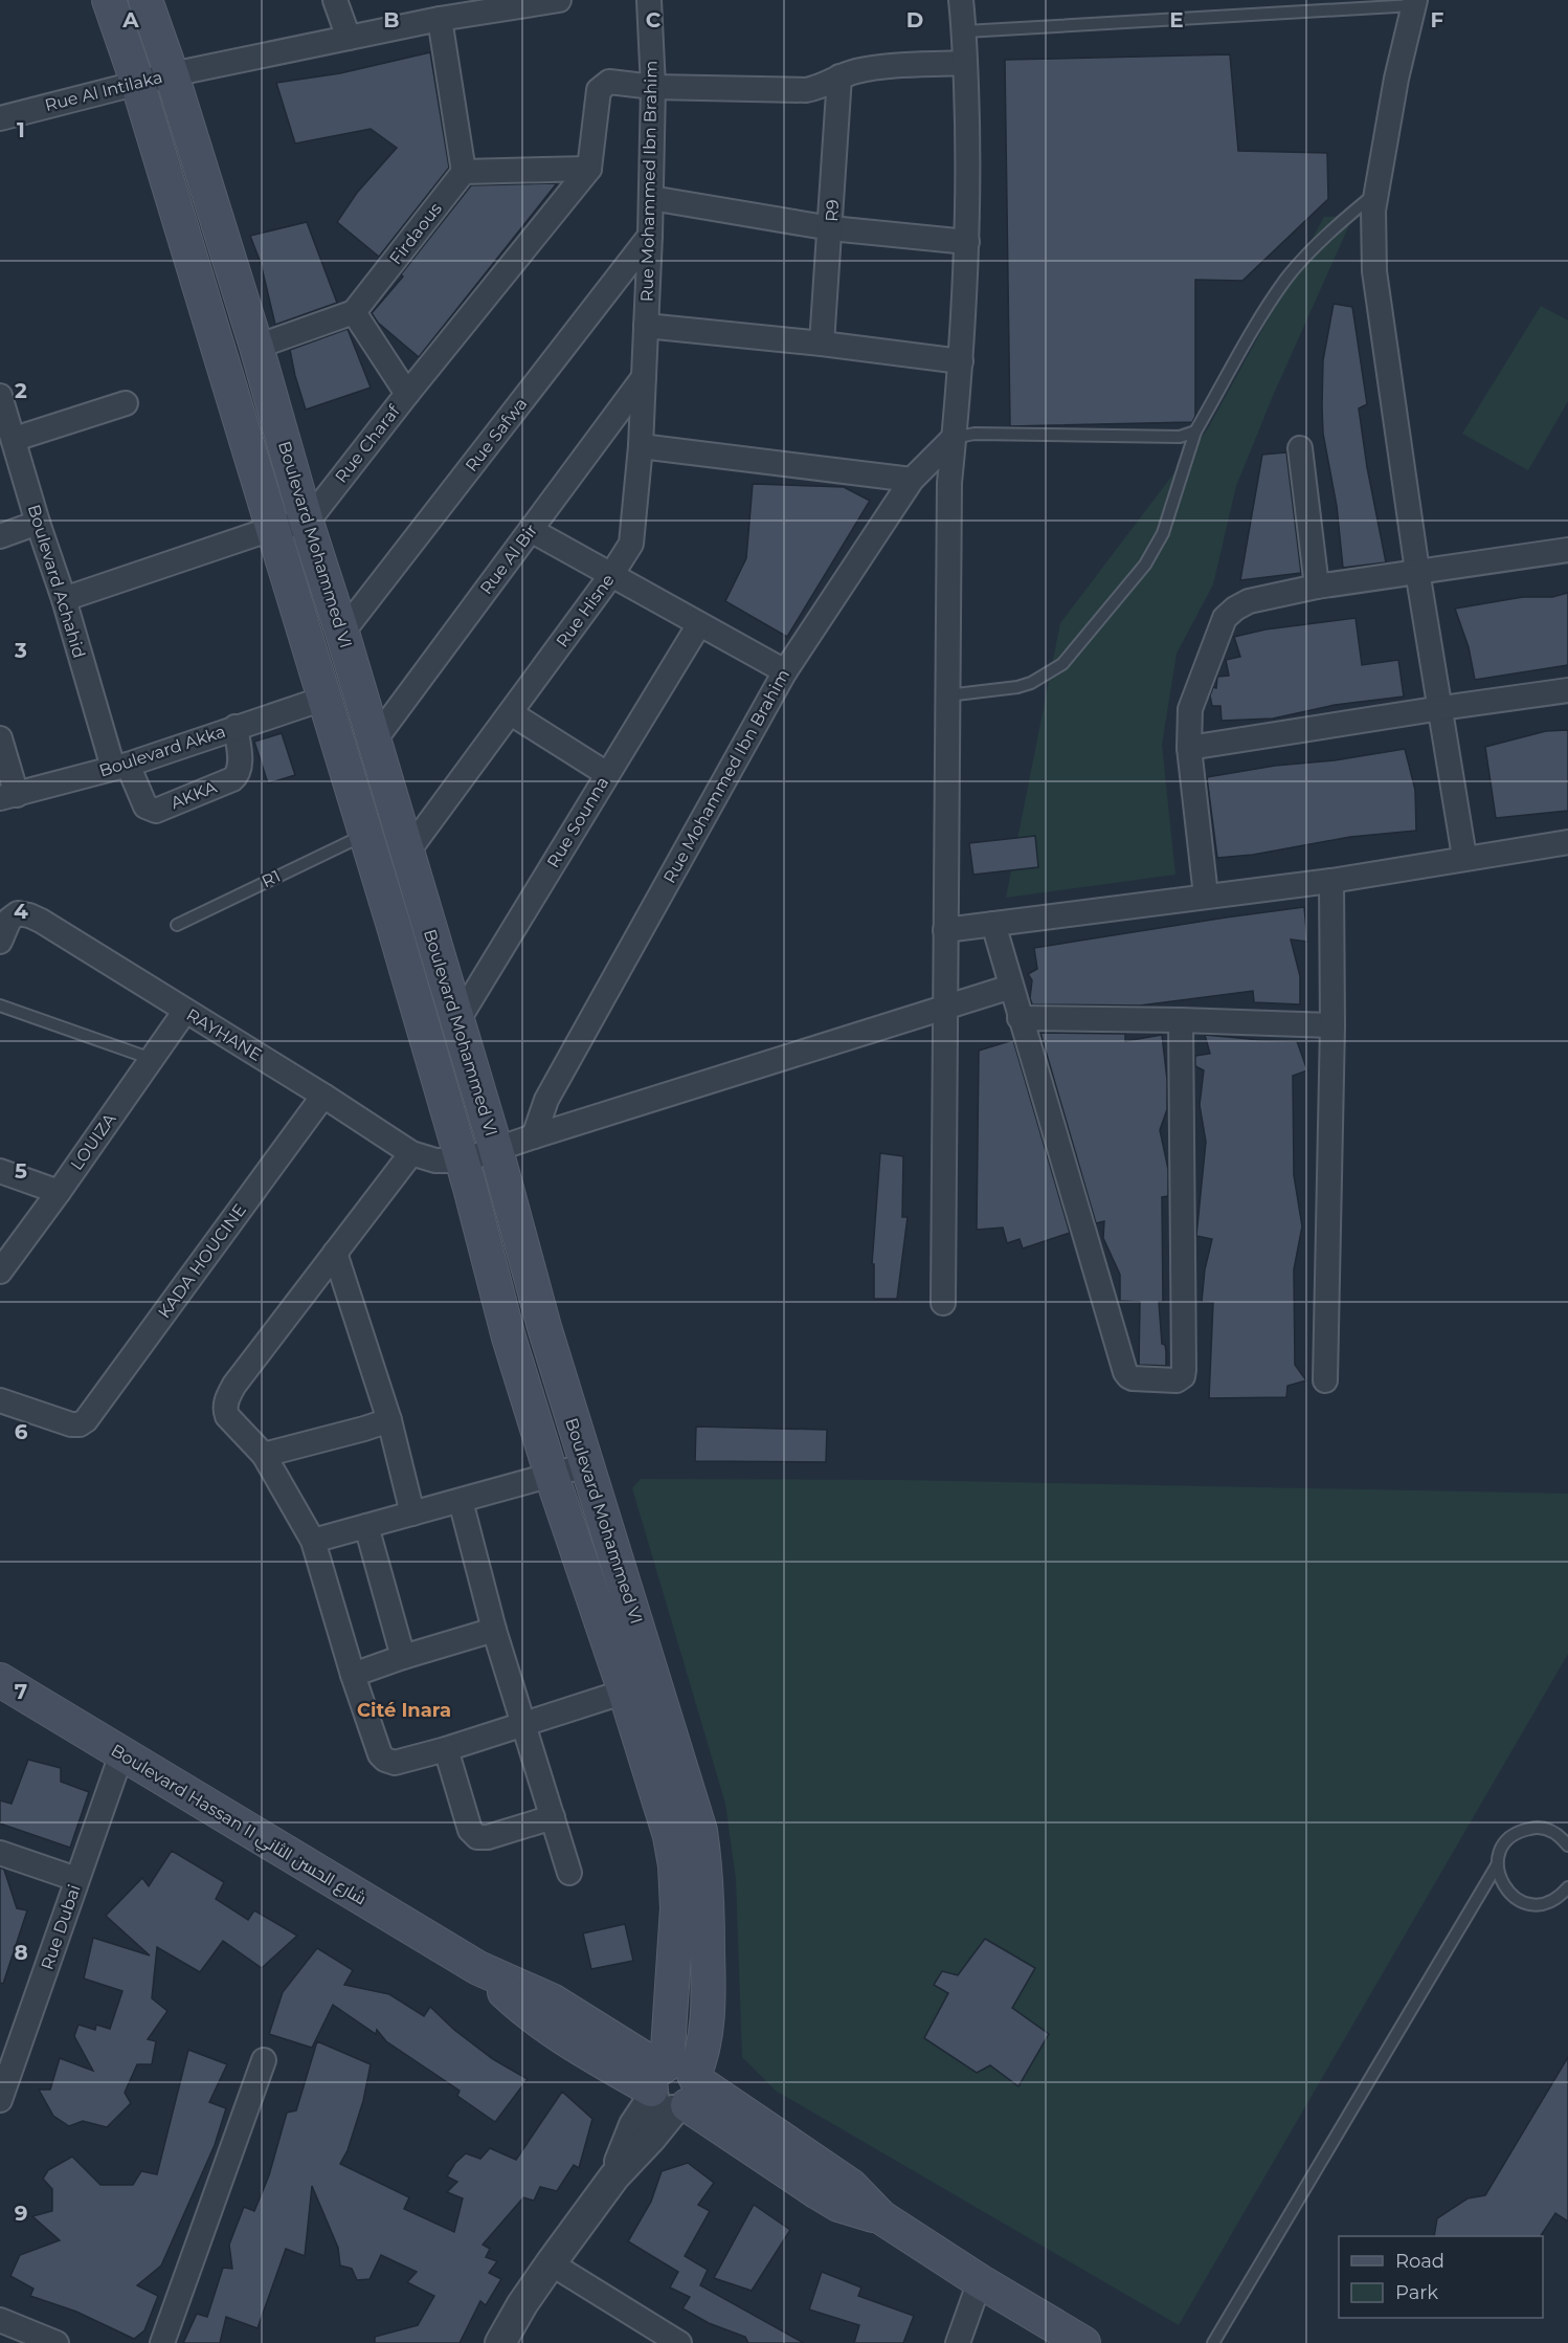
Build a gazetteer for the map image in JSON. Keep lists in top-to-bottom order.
{
  "streets": {
    "main road": ["Boulevard Mohammed VI", "Boulevard Hassan II شارع الحسن الثاني"],
    "street": [
      "Rue Al Intilaka",
      "Rue Mohammed Ibn Brahim",
      "R9",
      "Firdaous",
      "Rue Safwa",
      "Rue Charaf",
      "Rue Al Bir",
      "Boulevard Achahid",
      "Rue Hisne",
      "Boulevard Akka",
      "AKKA",
      "Rue Sounna",
      "RAYHANE",
      "LOUIZA",
      "KADA HOUCINE",
      "Rue Dubai"
    ],
    "lane": ["R1"]
  },
  "crossings": [
    ["Rue Al Intilaka", "Boulevard Mohammed VI"],
    ["Rue Mohammed Ibn Brahim", "Rue Safwa"],
    ["Rue Mohammed Ibn Brahim", "Rue Hisne"],
    ["Rue Mohammed Ibn Brahim", "RAYHANE"],
    ["Rue Safwa", "Boulevard Mohammed VI"],
    ["Rue Charaf", "Boulevard Mohammed VI"],
    ["Boulevard Mohammed VI", "Rue Al Bir"],
    ["Boulevard Mohammed VI", "Rue Hisne"],
    ["Boulevard Mohammed VI", "Boulevard Akka"],
    ["Boulevard Mohammed VI", "Rue Sounna"],
    ["Boulevard Mohammed VI", "R1"],
    ["Boulevard Mohammed VI", "RAYHANE"],
    ["Boulevard Mohammed VI", "Boulevard Hassan II شارع الحسن الثاني"],
    ["Rue Al Bir", "Rue Hisne"],
    ["Boulevard Achahid", "Boulevard Akka"],
    ["Boulevard Achahid", "AKKA"],
    ["Boulevard Akka", "AKKA"],
    ["RAYHANE", "LOUIZA"],
    ["RAYHANE", "KADA HOUCINE"],
    ["Boulevard Hassan II شارع الحسن الثاني", "Rue Dubai"]
  ],
  "districts": ["Cité Inara"],
  "legend": ["Road", "Park"],
  "grid": {
    "columns": [
      "A",
      "B",
      "C",
      "D",
      "E",
      "F"
    ],
    "rows": [
      "1",
      "2",
      "3",
      "4",
      "5",
      "6",
      "7",
      "8",
      "9"
    ]
  }
}
